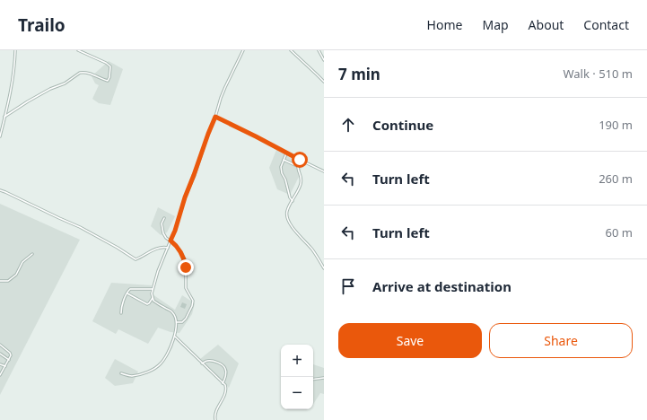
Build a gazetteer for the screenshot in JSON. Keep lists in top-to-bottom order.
{
  "page": {
    "header": "Trailo",
    "nav": [
      "Home",
      "Map",
      "About",
      "Contact"
    ],
    "heading": ["7 min", "Walk · 510 m"],
    "list": [
      ["Continue", "190 m"],
      ["Turn left", "260 m"],
      ["Turn left", "60 m"],
      "Arrive at destination"
    ],
    "buttons": ["Save", "Share"],
    "map_buttons": ["+", "−"]
  }
}
